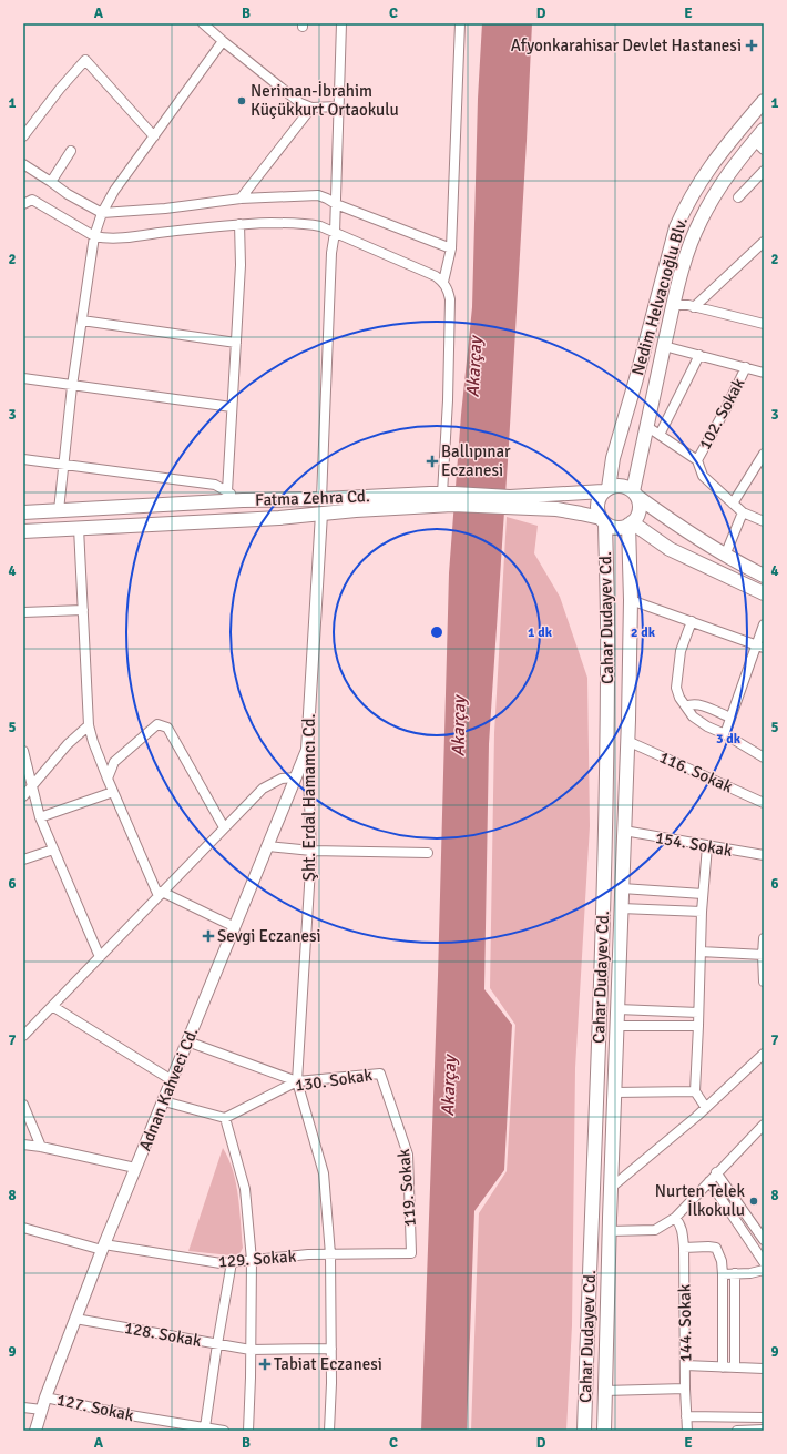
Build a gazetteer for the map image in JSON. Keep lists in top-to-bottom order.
{
  "streets": {
    "main road": ["Nedim Helvacıoğlu Blv.", "Fatma Zehra Cd.", "Cahar Dudayev Cd."],
    "street": [
      "102. Sokak",
      "116. Sokak",
      "Şht. Erdal Hamamcı Cd.",
      "154. Sokak",
      "130. Sokak",
      "Adnan Kahveci Cd.",
      "119. Sokak",
      "129. Sokak",
      "144. Sokak",
      "128. Sokak",
      "127. Sokak"
    ]
  },
  "crossings": [
    ["Nedim Helvacıoğlu Blv.", "Fatma Zehra Cd."],
    ["Nedim Helvacıoğlu Blv.", "Cahar Dudayev Cd."],
    ["Fatma Zehra Cd.", "Cahar Dudayev Cd."],
    ["Fatma Zehra Cd.", "Şht. Erdal Hamamcı Cd."],
    ["Cahar Dudayev Cd.", "116. Sokak"],
    ["Cahar Dudayev Cd.", "154. Sokak"],
    ["Şht. Erdal Hamamcı Cd.", "130. Sokak"],
    ["Şht. Erdal Hamamcı Cd.", "Adnan Kahveci Cd."],
    ["Şht. Erdal Hamamcı Cd.", "129. Sokak"],
    ["Şht. Erdal Hamamcı Cd.", "128. Sokak"],
    ["130. Sokak", "119. Sokak"],
    ["Adnan Kahveci Cd.", "129. Sokak"],
    ["Adnan Kahveci Cd.", "128. Sokak"],
    ["Adnan Kahveci Cd.", "127. Sokak"],
    ["119. Sokak", "129. Sokak"]
  ],
  "water": ["Akarçay"],
  "places": {
    "health": [
      "Afyonkarahisar Devlet Hastanesi",
      "Ballıpınar Eczanesi",
      "Sevgi Eczanesi",
      "Tabiat Eczanesi"
    ],
    "other": ["Neriman-İbrahim Küçükkurt Ortaokulu", "Nurten Telek İlkokulu"]
  },
  "grid": {
    "columns": [
      "A",
      "B",
      "C",
      "D",
      "E"
    ],
    "rows": [
      "1",
      "2",
      "3",
      "4",
      "5",
      "6",
      "7",
      "8",
      "9"
    ]
  },
  "rings": ["1 dk", "2 dk", "3 dk"]
}
